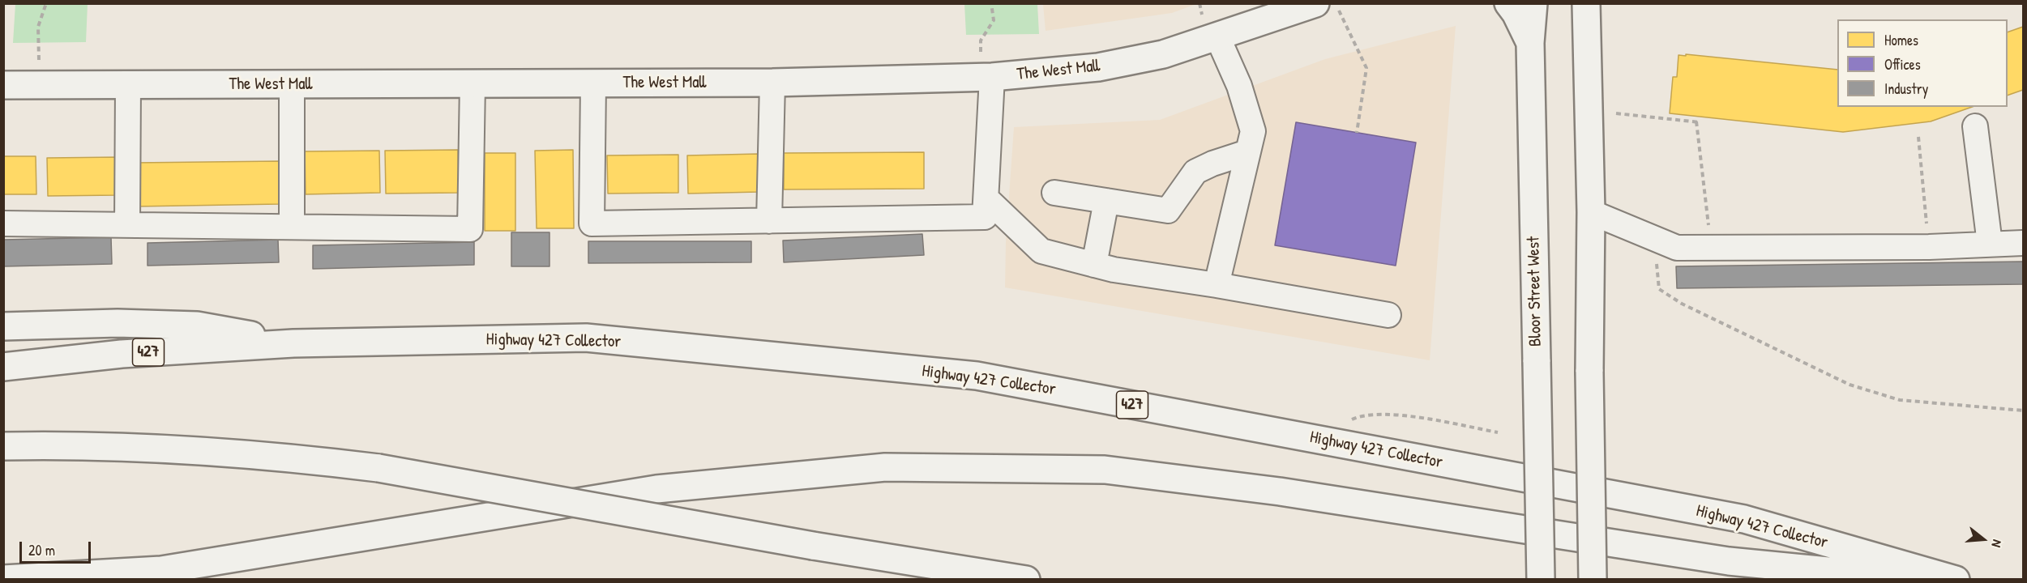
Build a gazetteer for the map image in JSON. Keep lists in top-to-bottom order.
{
  "streets": {
    "main road": [
      "The West Mall",
      "Bloor Street West",
      "Highway 427 Collector",
      "427"
    ]
  },
  "legend": ["Homes", "Offices", "Industry"],
  "scale_bar": "20 m",
  "north": "right"
}
